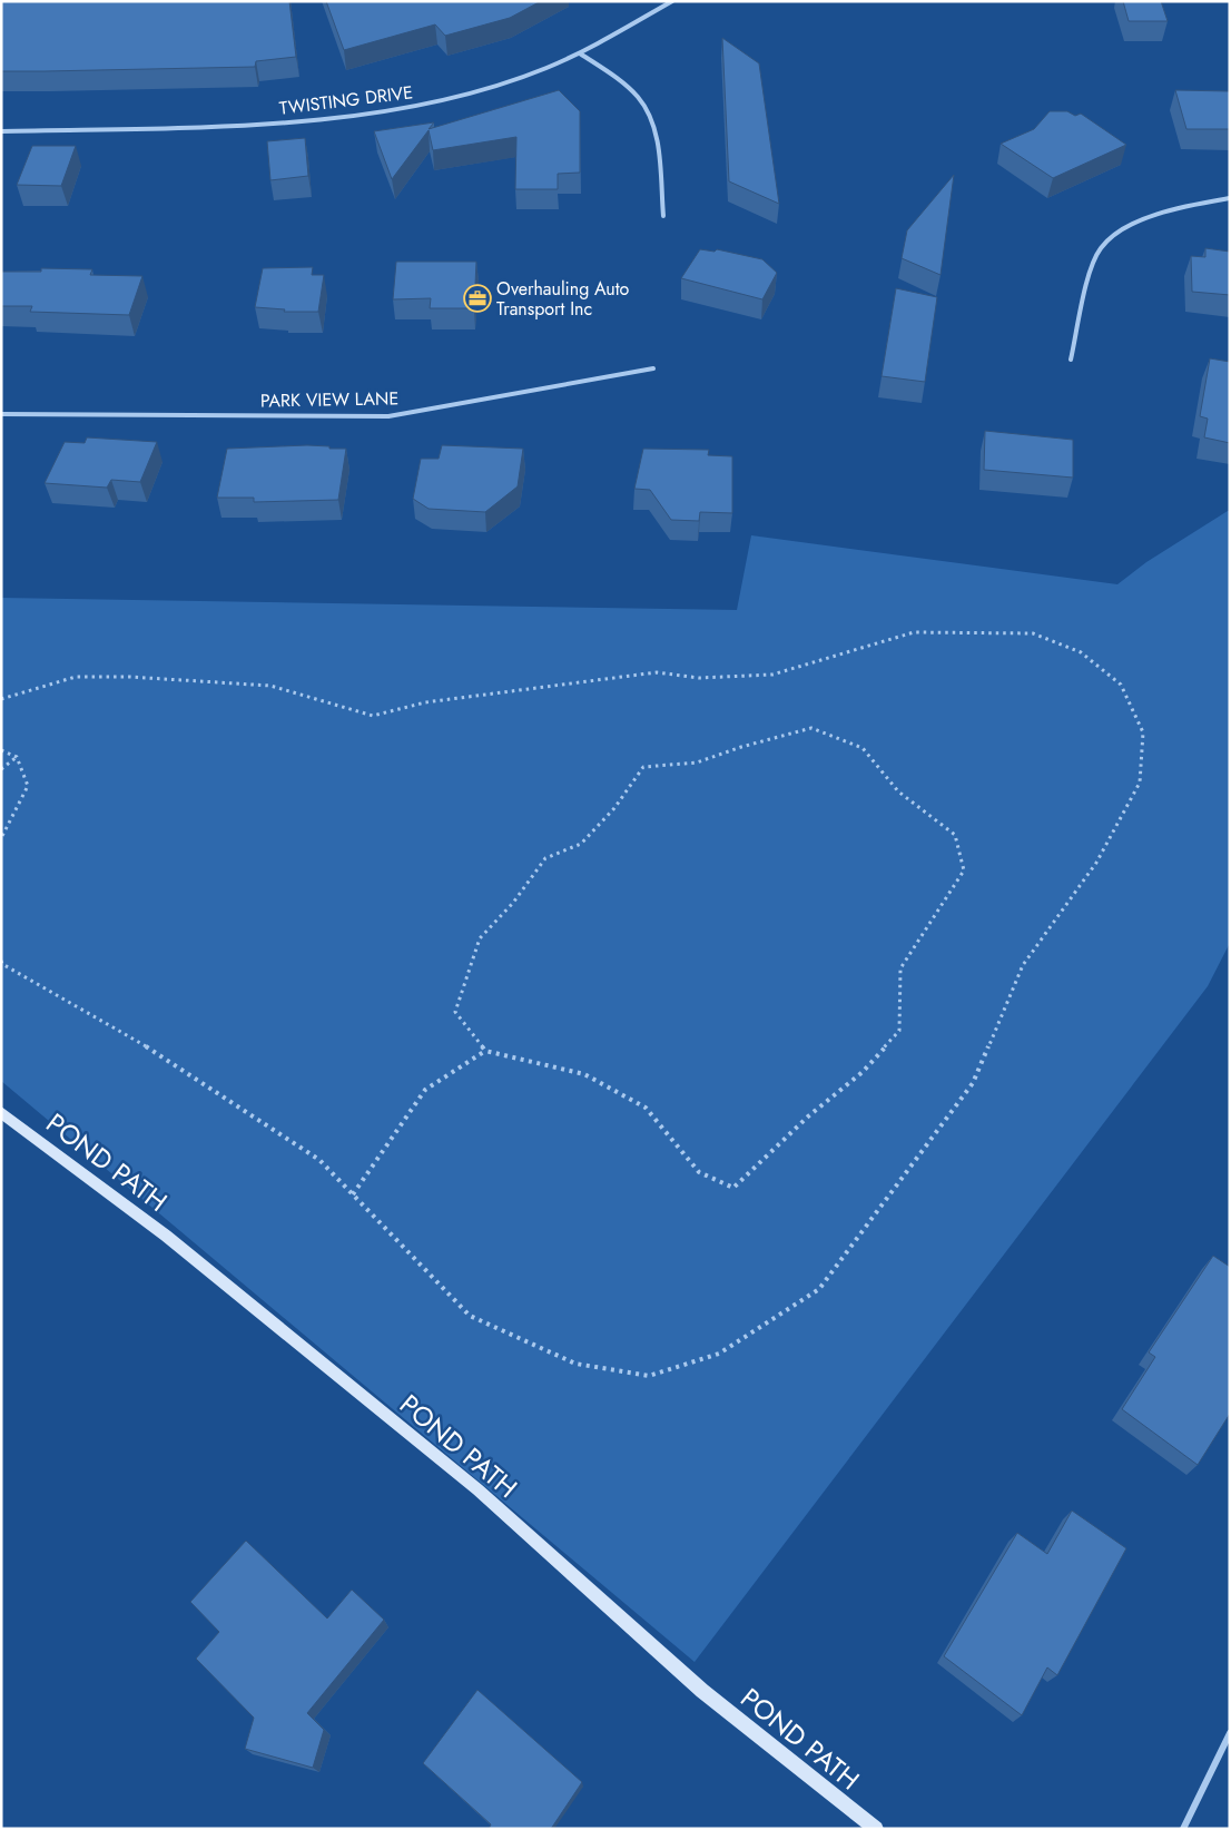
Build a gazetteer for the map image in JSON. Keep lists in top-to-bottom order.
{
  "streets": {
    "street": ["TWISTING DRIVE", "PARK VIEW LANE", "POND PATH"]
  },
  "places": {
    "office": ["Overhauling Auto Transport Inc"]
  }
}
